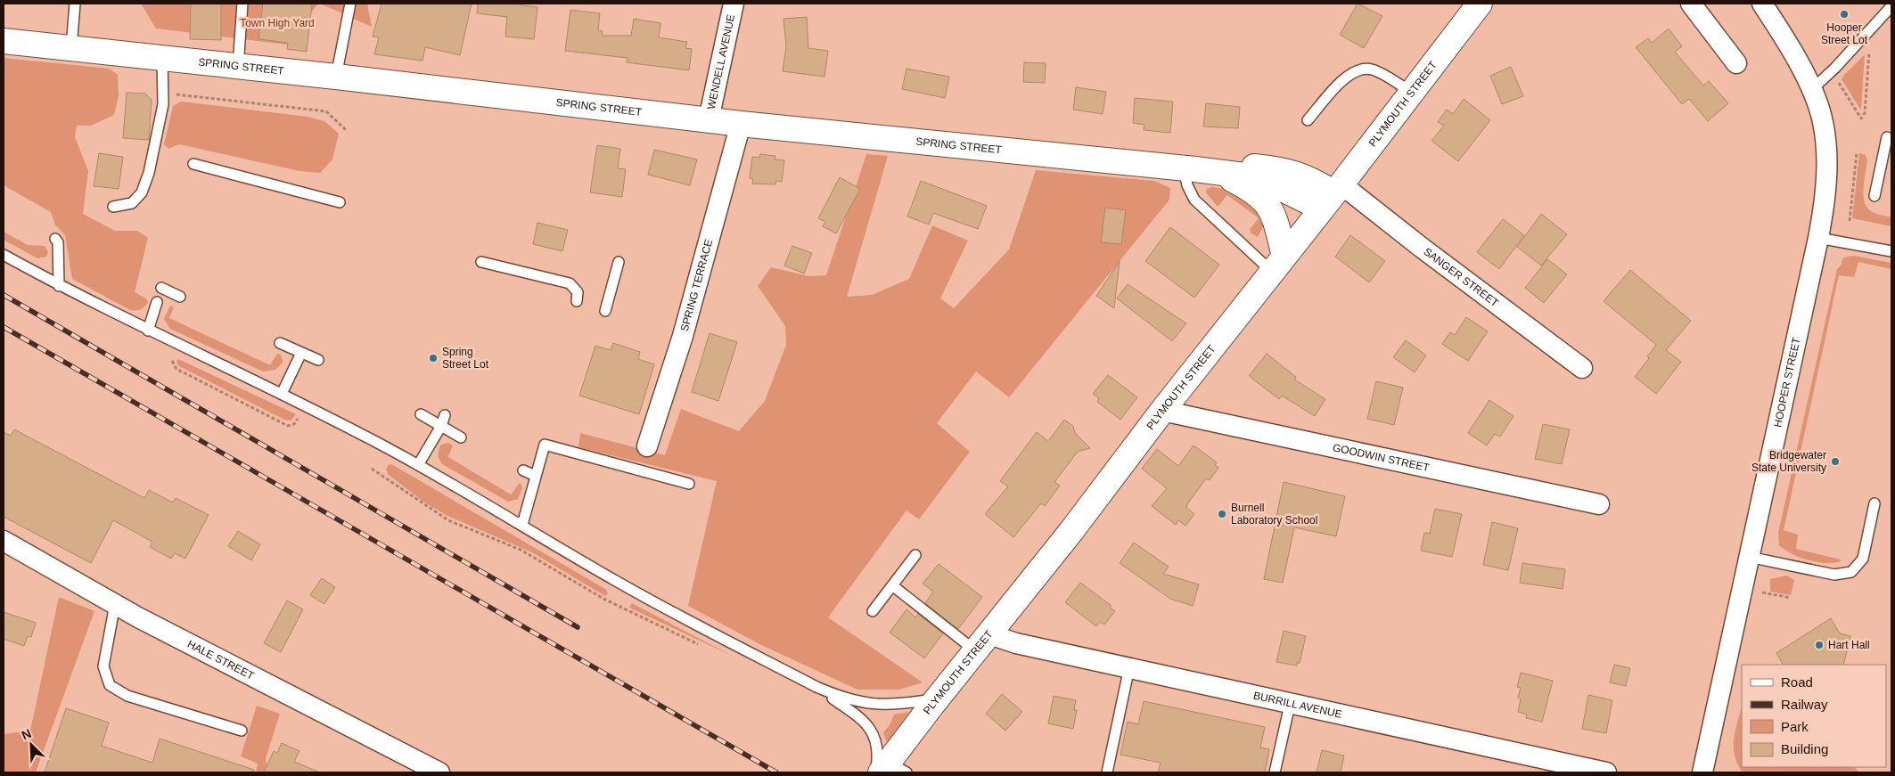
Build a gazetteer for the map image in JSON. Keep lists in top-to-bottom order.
{
  "streets": {
    "street": [
      "WENDELL AVENUE",
      "SPRING STREET",
      "PLYMOUTH STREET",
      "SANGER STREET",
      "SPRING TERRACE",
      "HOOPER STREET",
      "GOODWIN STREET",
      "HALE STREET",
      "BURRILL AVENUE"
    ]
  },
  "crossings": [
    ["WENDELL AVENUE", "SPRING STREET"],
    ["SPRING STREET", "PLYMOUTH STREET"],
    ["SPRING STREET", "SANGER STREET"],
    ["SPRING STREET", "SPRING TERRACE"],
    ["PLYMOUTH STREET", "SANGER STREET"],
    ["PLYMOUTH STREET", "GOODWIN STREET"],
    ["PLYMOUTH STREET", "BURRILL AVENUE"]
  ],
  "parks": ["Town High Yard"],
  "places": [
    "Hooper Street Lot",
    "Spring Street Lot",
    "Bridgewater State University",
    "Burnell Laboratory School",
    "Hart Hall"
  ],
  "legend": [
    "Road",
    "Railway",
    "Park",
    "Building"
  ],
  "north": "top left"
}
